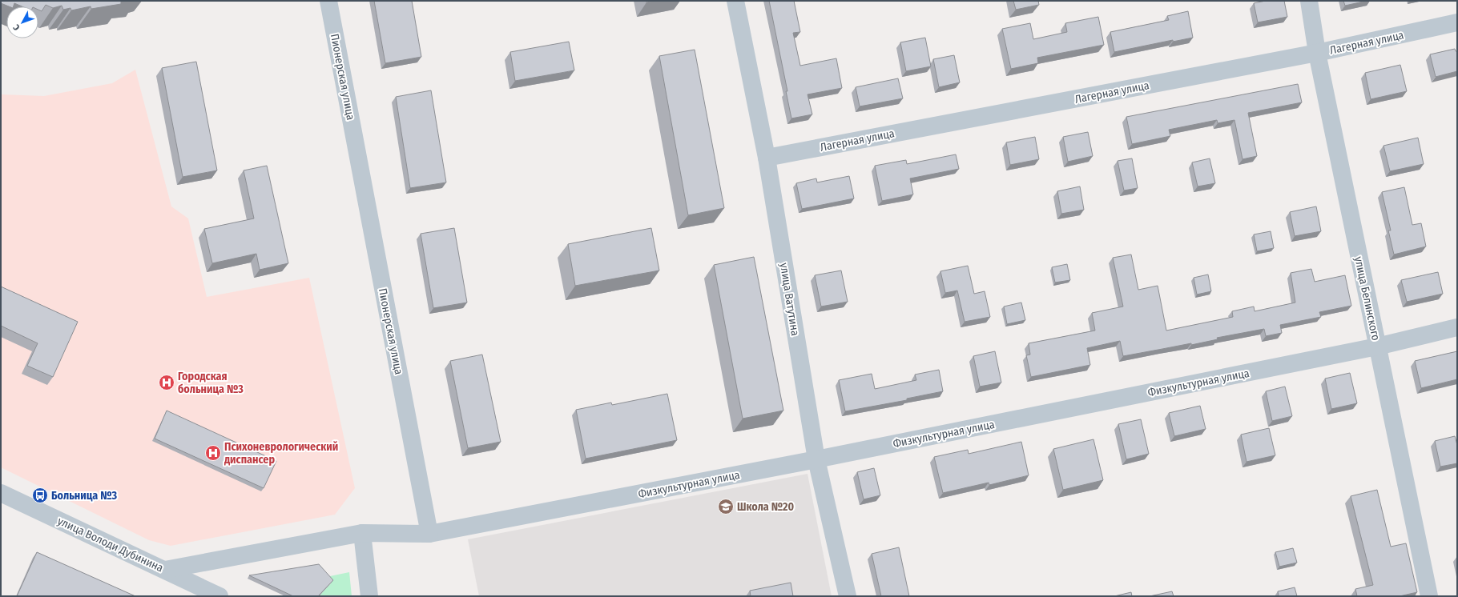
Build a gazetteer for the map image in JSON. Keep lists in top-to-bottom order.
{
  "streets": {
    "street": [
      "Лагерная улица",
      "Пионерская улица",
      "улица Белинского",
      "улица Ватутина",
      "Физкультурная улица",
      "улица Володи Дубинина"
    ]
  },
  "crossings": [
    ["Лагерная улица", "улица Белинского"],
    ["Лагерная улица", "улица Ватутина"],
    ["Пионерская улица", "Физкультурная улица"],
    ["улица Белинского", "Физкультурная улица"],
    ["улица Ватутина", "Физкультурная улица"]
  ],
  "places": {
    "hospital": ["Городская больница №3", "Психоневрологический диспансер"],
    "bus stop": ["Больница №3"],
    "school or university": ["Школа №20"]
  },
  "north": "bottom left"
}
